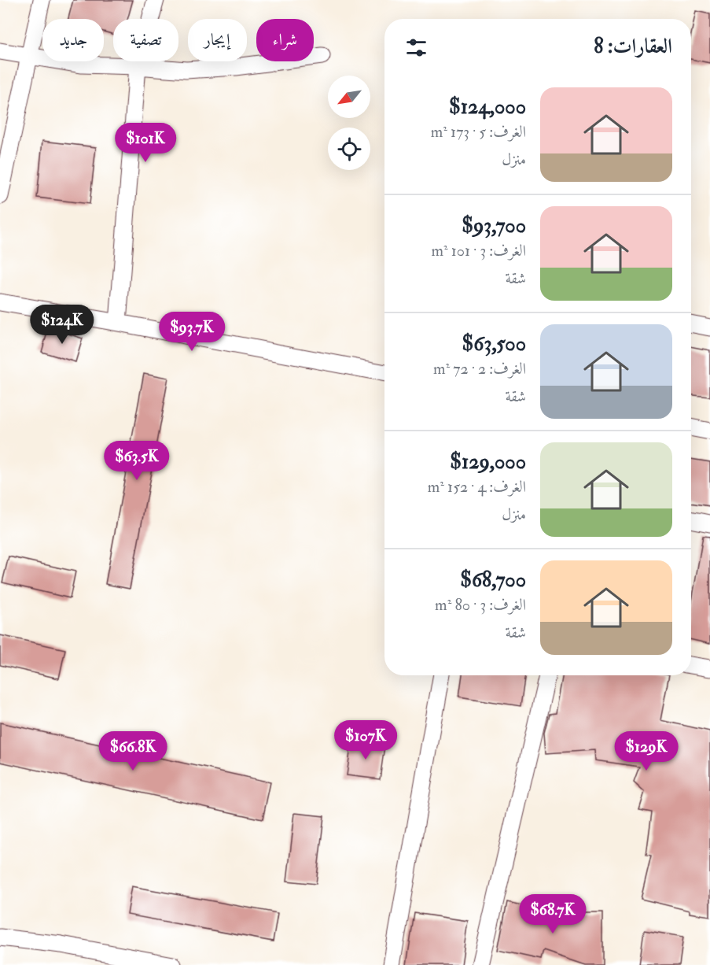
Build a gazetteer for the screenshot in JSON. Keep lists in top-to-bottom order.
{
  "north": "bottom left",
  "page": {
    "chip": [
      "شراء",
      "إيجار",
      "تصفية",
      "جديد"
    ],
    "heading": "العقارات: 8",
    "list": [
      {
        "name": "$124,000",
        "note": "الغرف: 5 · 173 m² · منزل"
      },
      {
        "name": "$93,700",
        "note": "الغرف: 3 · 101 m² · شقة"
      },
      {
        "name": "$63,500",
        "note": "الغرف: 2 · 72 m² · شقة"
      },
      {
        "name": "$129,000",
        "note": "الغرف: 4 · 152 m² · منزل"
      },
      {
        "name": "$68,700",
        "note": "الغرف: 3 · 80 m² · شقة"
      }
    ],
    "price": [
      "$101K",
      "$124K",
      "$93.7K",
      "$63.5K",
      "$107K",
      "$66.8K",
      "$129K",
      "$68.7K"
    ]
  }
}
